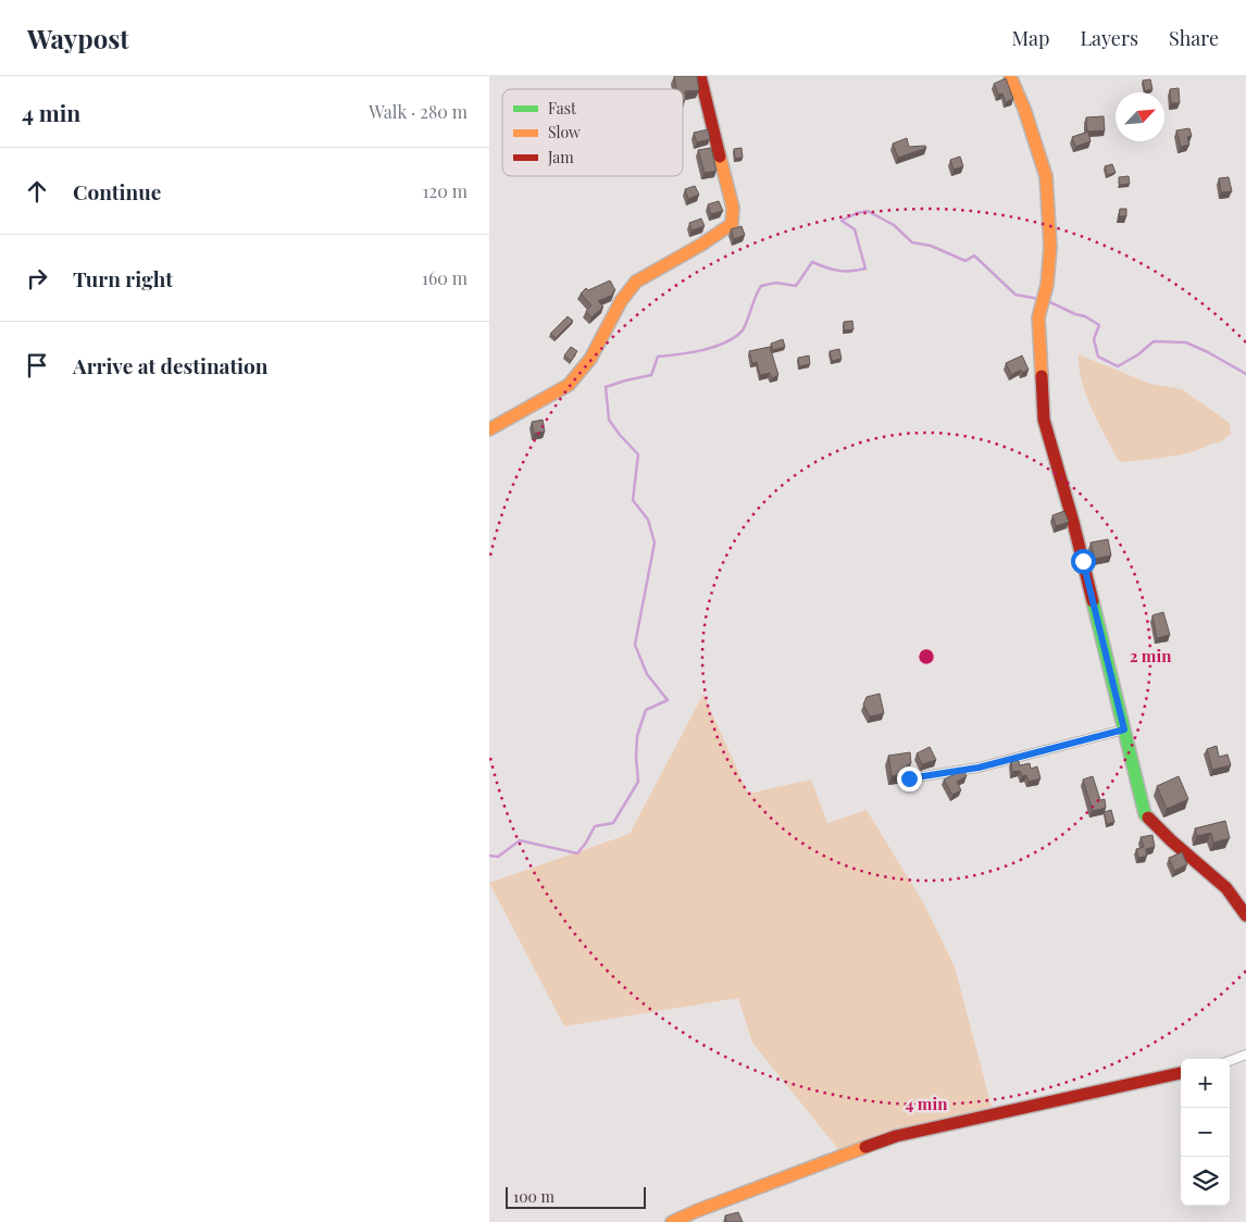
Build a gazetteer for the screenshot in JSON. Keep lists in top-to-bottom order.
{
  "legend": ["Fast", "Slow", "Jam"],
  "scale_bar": "100 m",
  "north": "top right",
  "page": {
    "header": "Waypost",
    "nav": ["Map", "Layers", "Share"],
    "heading": ["4 min", "Walk · 280 m"],
    "list": [
      ["Continue", "120 m"],
      ["Turn right", "160 m"],
      "Arrive at destination"
    ],
    "map_buttons": ["+", "−"],
    "scale": "100 m"
  },
  "rings": ["2 min", "4 min"]
}
